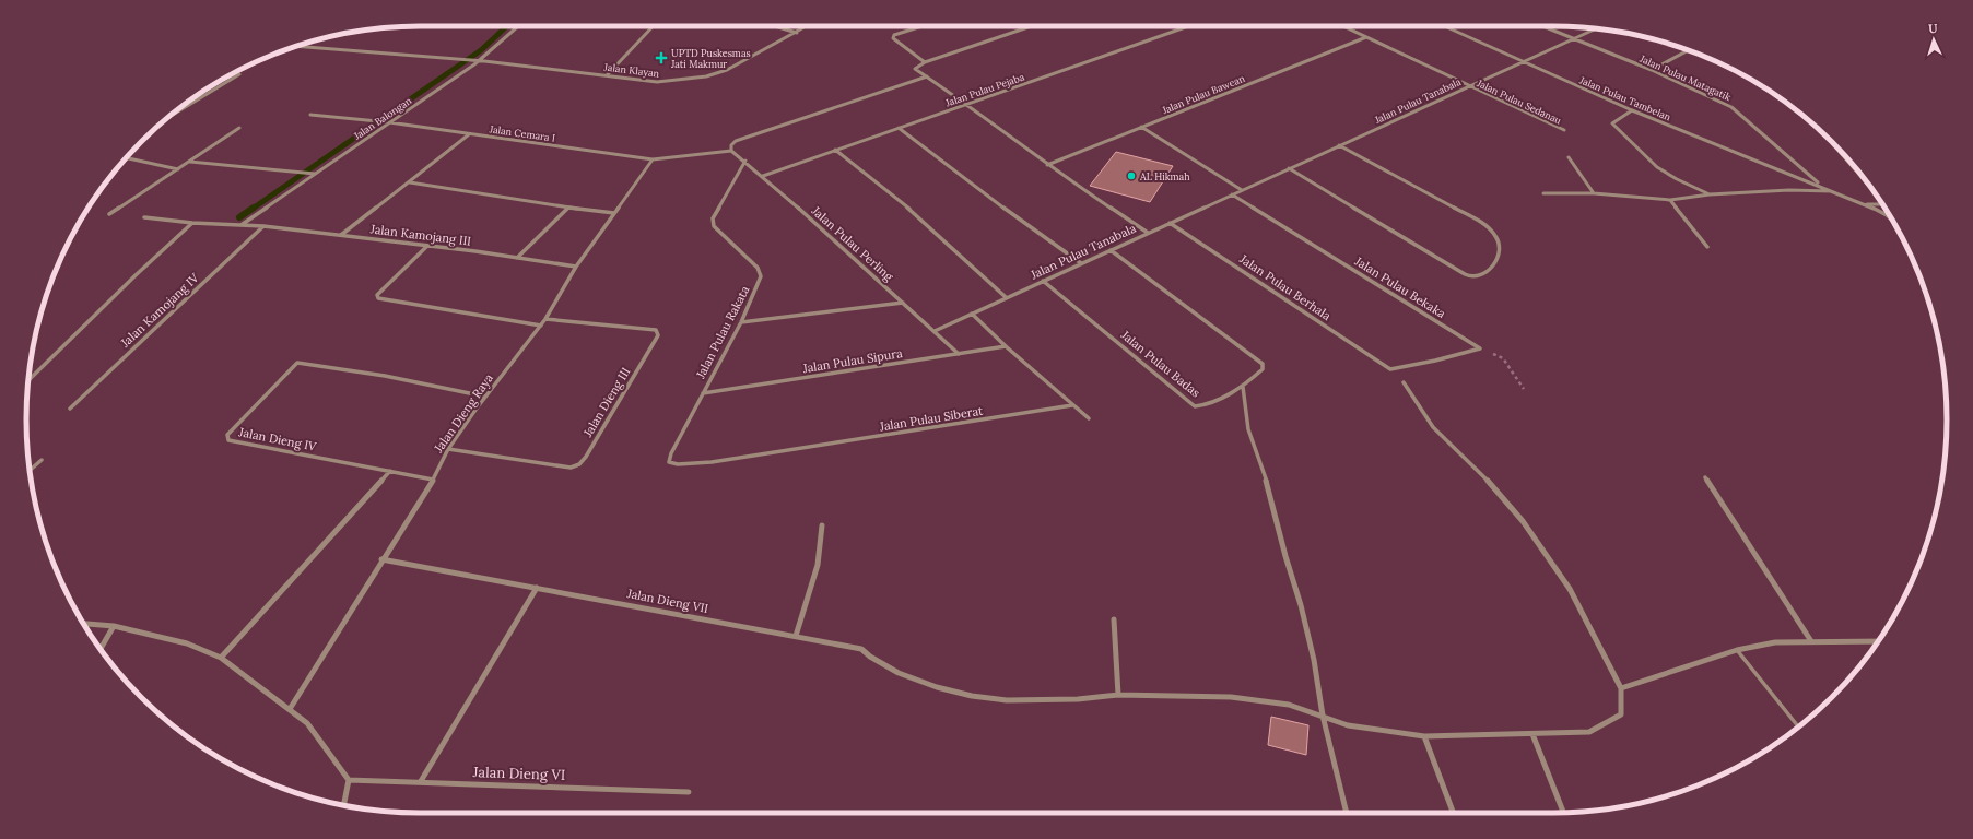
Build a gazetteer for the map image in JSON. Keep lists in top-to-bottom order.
{
  "streets": {
    "street": [
      "Jalan Klayan",
      "Jalan Pulau Matagatik",
      "Jalan Pulau Pejaba",
      "Jalan Pulau Bawean",
      "Jalan Pulau Tambelan",
      "Jalan Pulau Tanabala",
      "Jalan Pulau Sedanau",
      "Jalan Balongan",
      "Jalan Cemara I",
      "Jalan Kamojang III",
      "Jalan Pulau Perling",
      "Jalan Pulau Berhala",
      "Jalan Pulau Bekaka",
      "Jalan Kamojang IV",
      "Jalan Pulau Rakata",
      "Jalan Pulau Sipura",
      "Jalan Pulau Badas",
      "Jalan Dieng III",
      "Jalan Dieng Raya",
      "Jalan Pulau Siberat",
      "Jalan Dieng IV",
      "Jalan Dieng VII",
      "Jalan Dieng VI"
    ]
  },
  "crossings": [
    ["Jalan Klayan", "Jalan Balongan"],
    ["Jalan Pulau Matagatik", "Jalan Pulau Tambelan"],
    ["Jalan Pulau Matagatik", "Jalan Pulau Tanabala"],
    ["Jalan Pulau Pejaba", "Jalan Pulau Perling"],
    ["Jalan Pulau Bawean", "Jalan Pulau Sedanau"],
    ["Jalan Pulau Tambelan", "Jalan Pulau Tanabala"],
    ["Jalan Pulau Tanabala", "Jalan Pulau Sedanau"],
    ["Jalan Pulau Tanabala", "Jalan Pulau Perling"],
    ["Jalan Pulau Tanabala", "Jalan Pulau Berhala"],
    ["Jalan Pulau Tanabala", "Jalan Pulau Bekaka"],
    ["Jalan Pulau Tanabala", "Jalan Pulau Badas"],
    ["Jalan Balongan", "Jalan Cemara I"],
    ["Jalan Balongan", "Jalan Kamojang III"],
    ["Jalan Cemara I", "Jalan Pulau Perling"],
    ["Jalan Cemara I", "Jalan Dieng Raya"],
    ["Jalan Kamojang III", "Jalan Kamojang IV"],
    ["Jalan Kamojang III", "Jalan Dieng Raya"],
    ["Jalan Pulau Perling", "Jalan Pulau Rakata"],
    ["Jalan Pulau Perling", "Jalan Pulau Sipura"],
    ["Jalan Pulau Berhala", "Jalan Pulau Bekaka"],
    ["Jalan Pulau Rakata", "Jalan Pulau Sipura"],
    ["Jalan Pulau Rakata", "Jalan Pulau Siberat"],
    ["Jalan Dieng III", "Jalan Dieng Raya"],
    ["Jalan Dieng Raya", "Jalan Dieng IV"],
    ["Jalan Dieng Raya", "Jalan Dieng VII"]
  ],
  "places": {
    "health": ["UPTD Puskesmas Jati Makmur"],
    "other": ["AL Hikmah"]
  },
  "north": "top"
}
